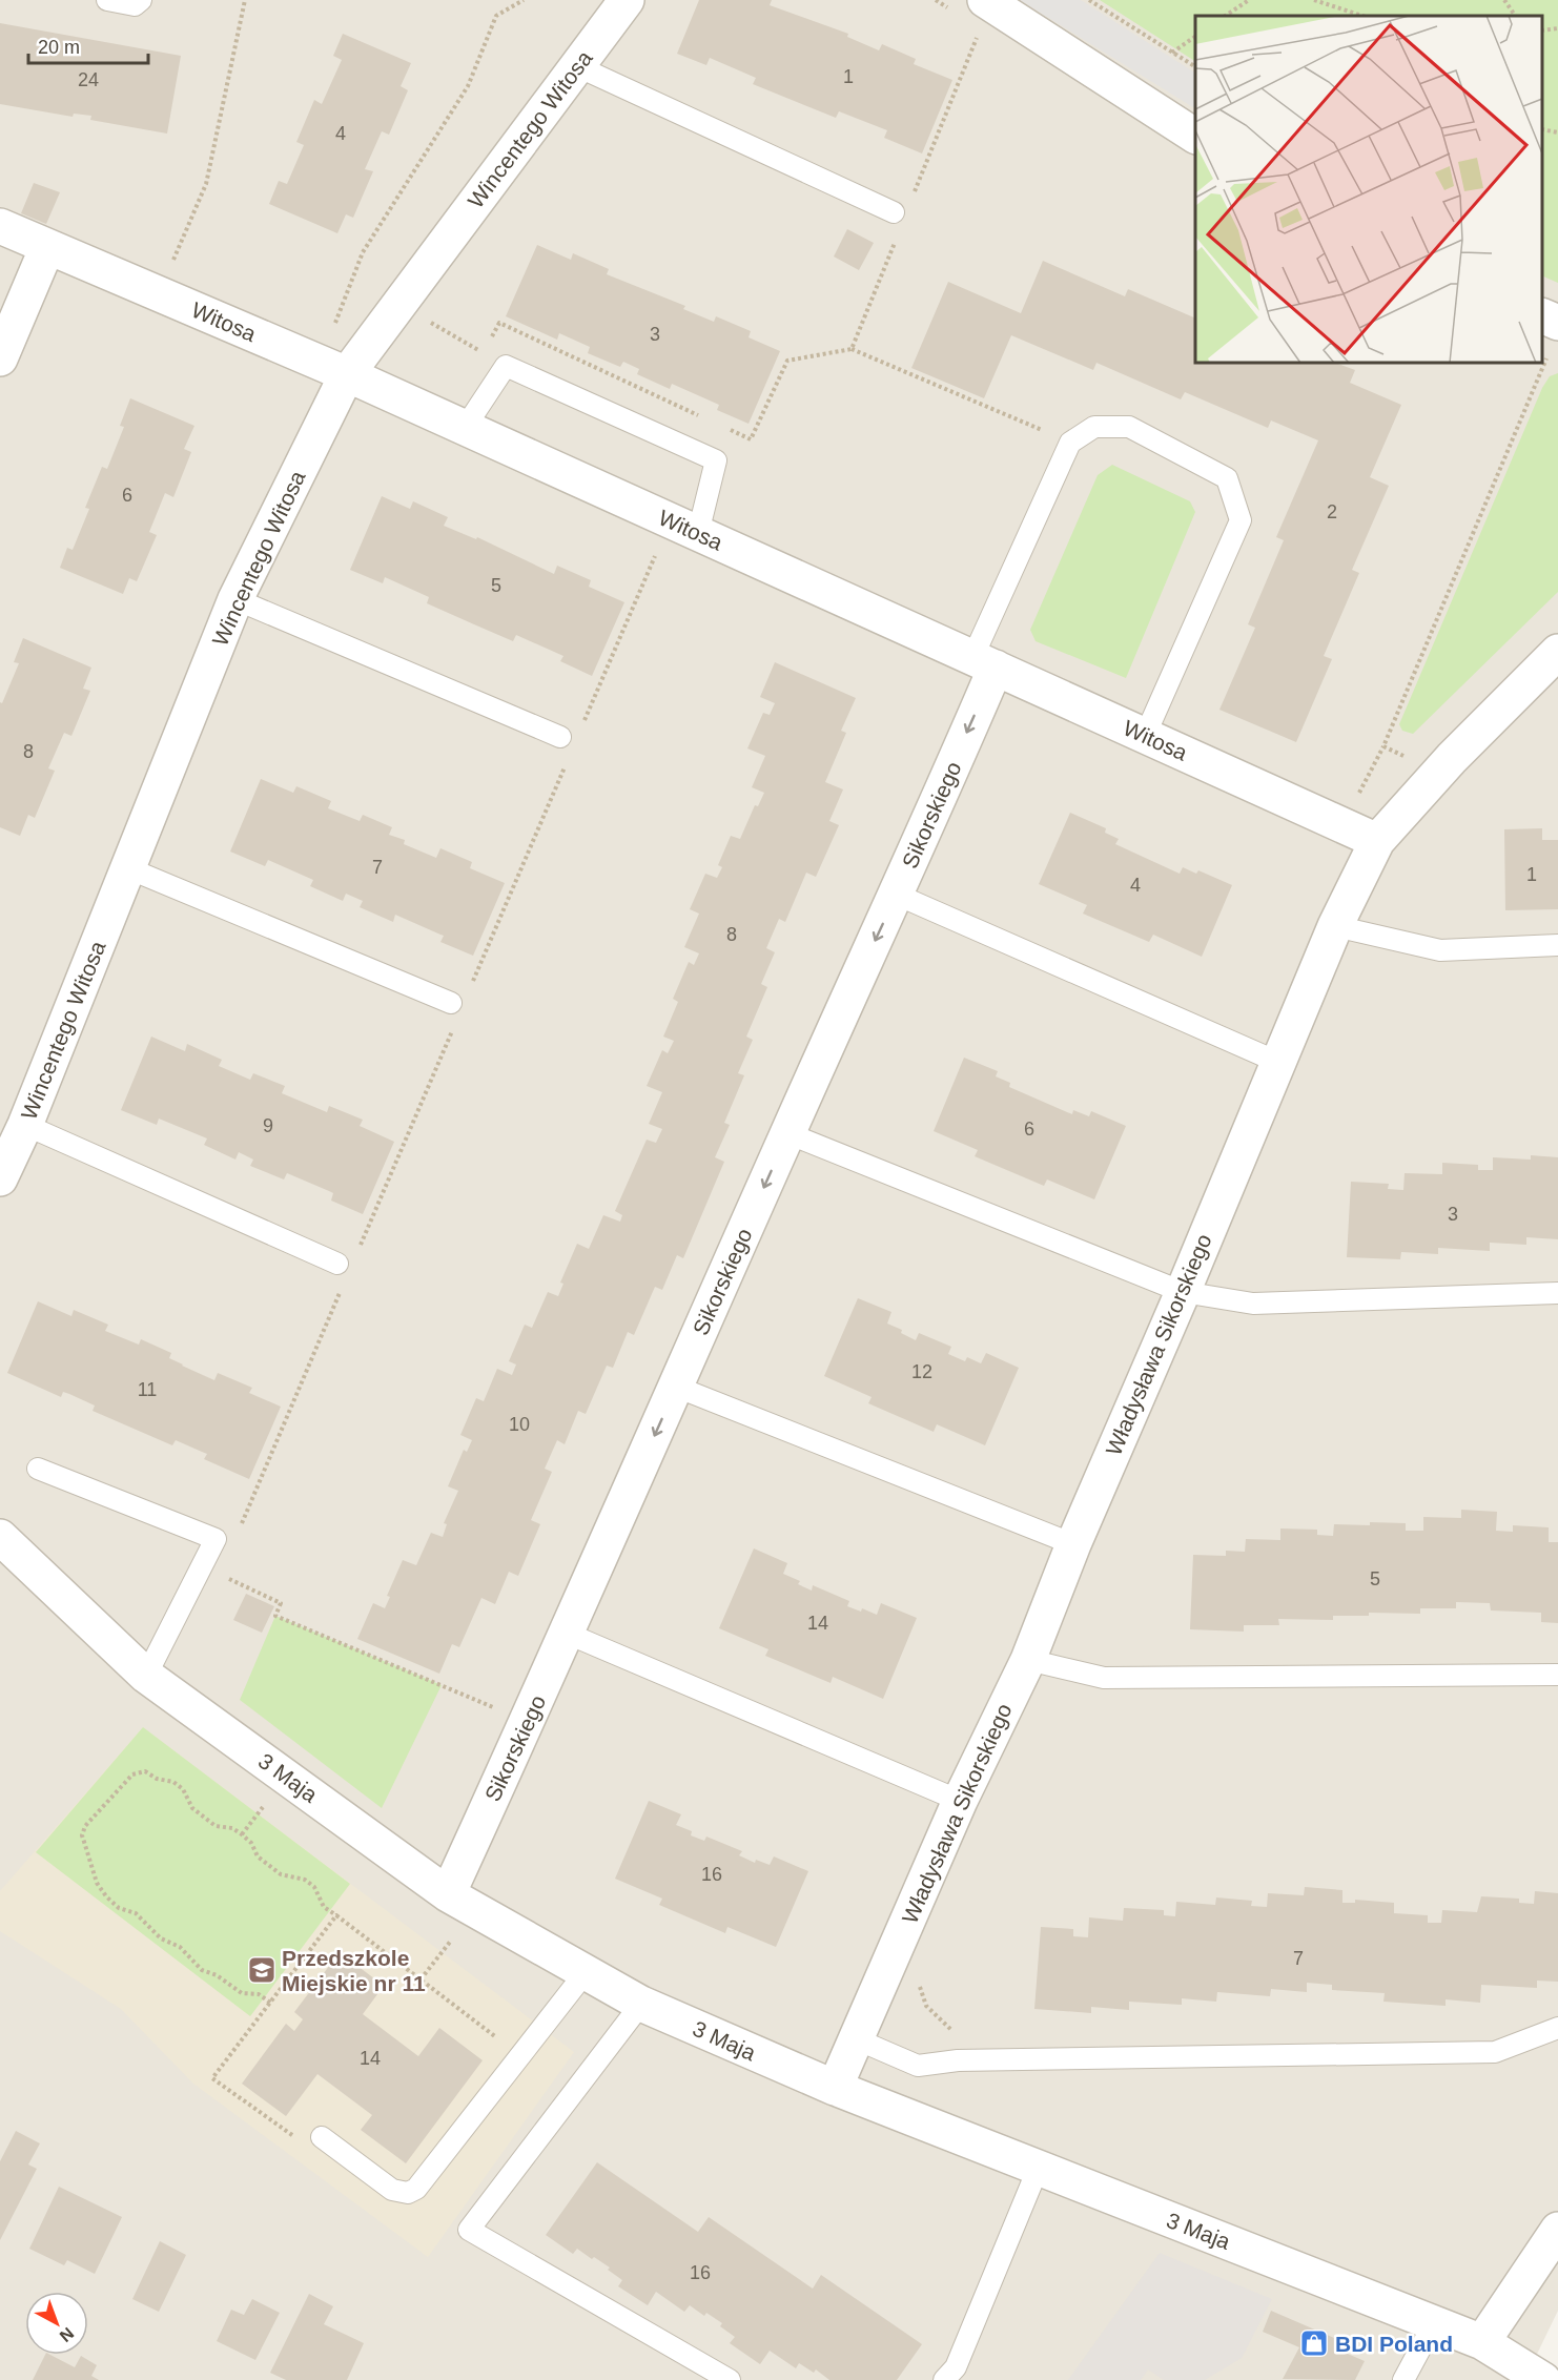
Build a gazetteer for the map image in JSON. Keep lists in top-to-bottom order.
{
  "streets": {
    "street": [
      "Wincentego Witosa",
      "Witosa",
      "Sikorskiego",
      "Władysława Sikorskiego",
      "3 Maja"
    ]
  },
  "crossings": [
    ["Wincentego Witosa", "Witosa"],
    ["Witosa", "Sikorskiego"],
    ["Witosa", "Władysława Sikorskiego"],
    ["Sikorskiego", "3 Maja"],
    ["Władysława Sikorskiego", "3 Maja"]
  ],
  "one_way": ["Sikorskiego"],
  "places": {
    "school or university": ["Przedszkole Miejskie nr 11"],
    "shop": ["BDI Poland"]
  },
  "house_numbers": [
    "1",
    "24",
    "4",
    "3",
    "6",
    "2",
    "5",
    "8",
    "7",
    "1",
    "4",
    "8",
    "9",
    "6",
    "3",
    "12",
    "11",
    "10",
    "5",
    "14",
    "16",
    "7",
    "14",
    "16"
  ],
  "scale_bar": "20 m",
  "north": "bottom right"
}
